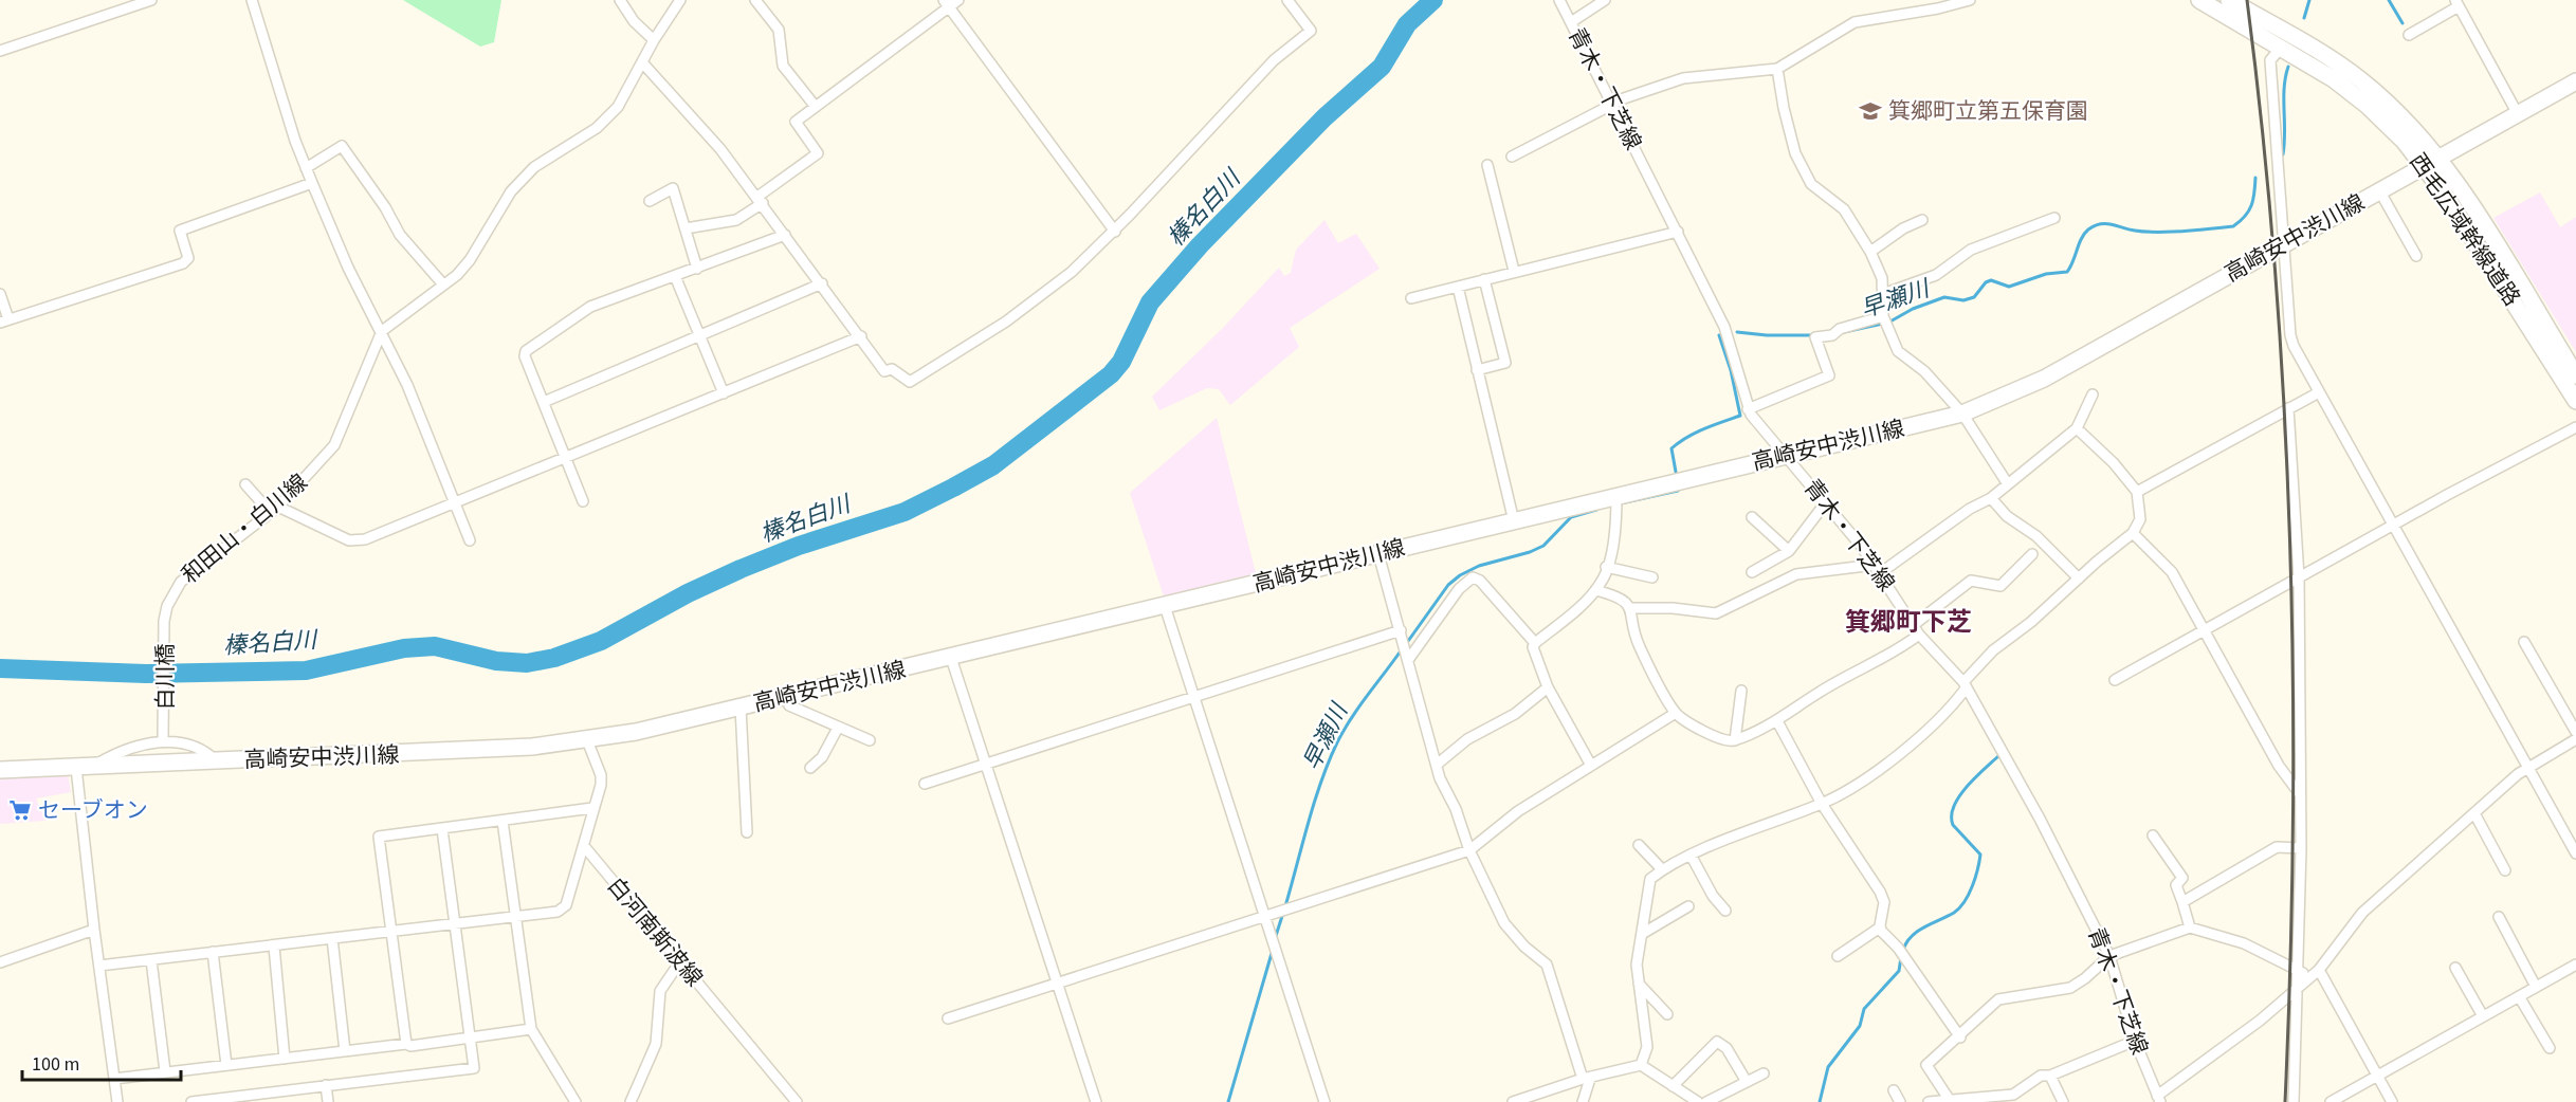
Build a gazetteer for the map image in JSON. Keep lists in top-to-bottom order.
{
  "streets": {
    "main road": ["西毛広域幹線道路", "高崎安中渋川線"],
    "street": [
      "青木・下芝線",
      "和田山・白川線",
      "白川橋",
      "白河南斯波線"
    ]
  },
  "crossings": [
    ["青木・下芝線", "高崎安中渋川線"],
    ["西毛広域幹線道路", "高崎安中渋川線"],
    ["和田山・白川線", "白川橋"]
  ],
  "districts": ["箕郷町下芝"],
  "water": ["榛名白川", "早瀬川"],
  "places": {
    "school or university": ["箕郷町立第五保育園"],
    "supermarket": ["セーブオン"]
  },
  "scale_bar": "100 m"
}
